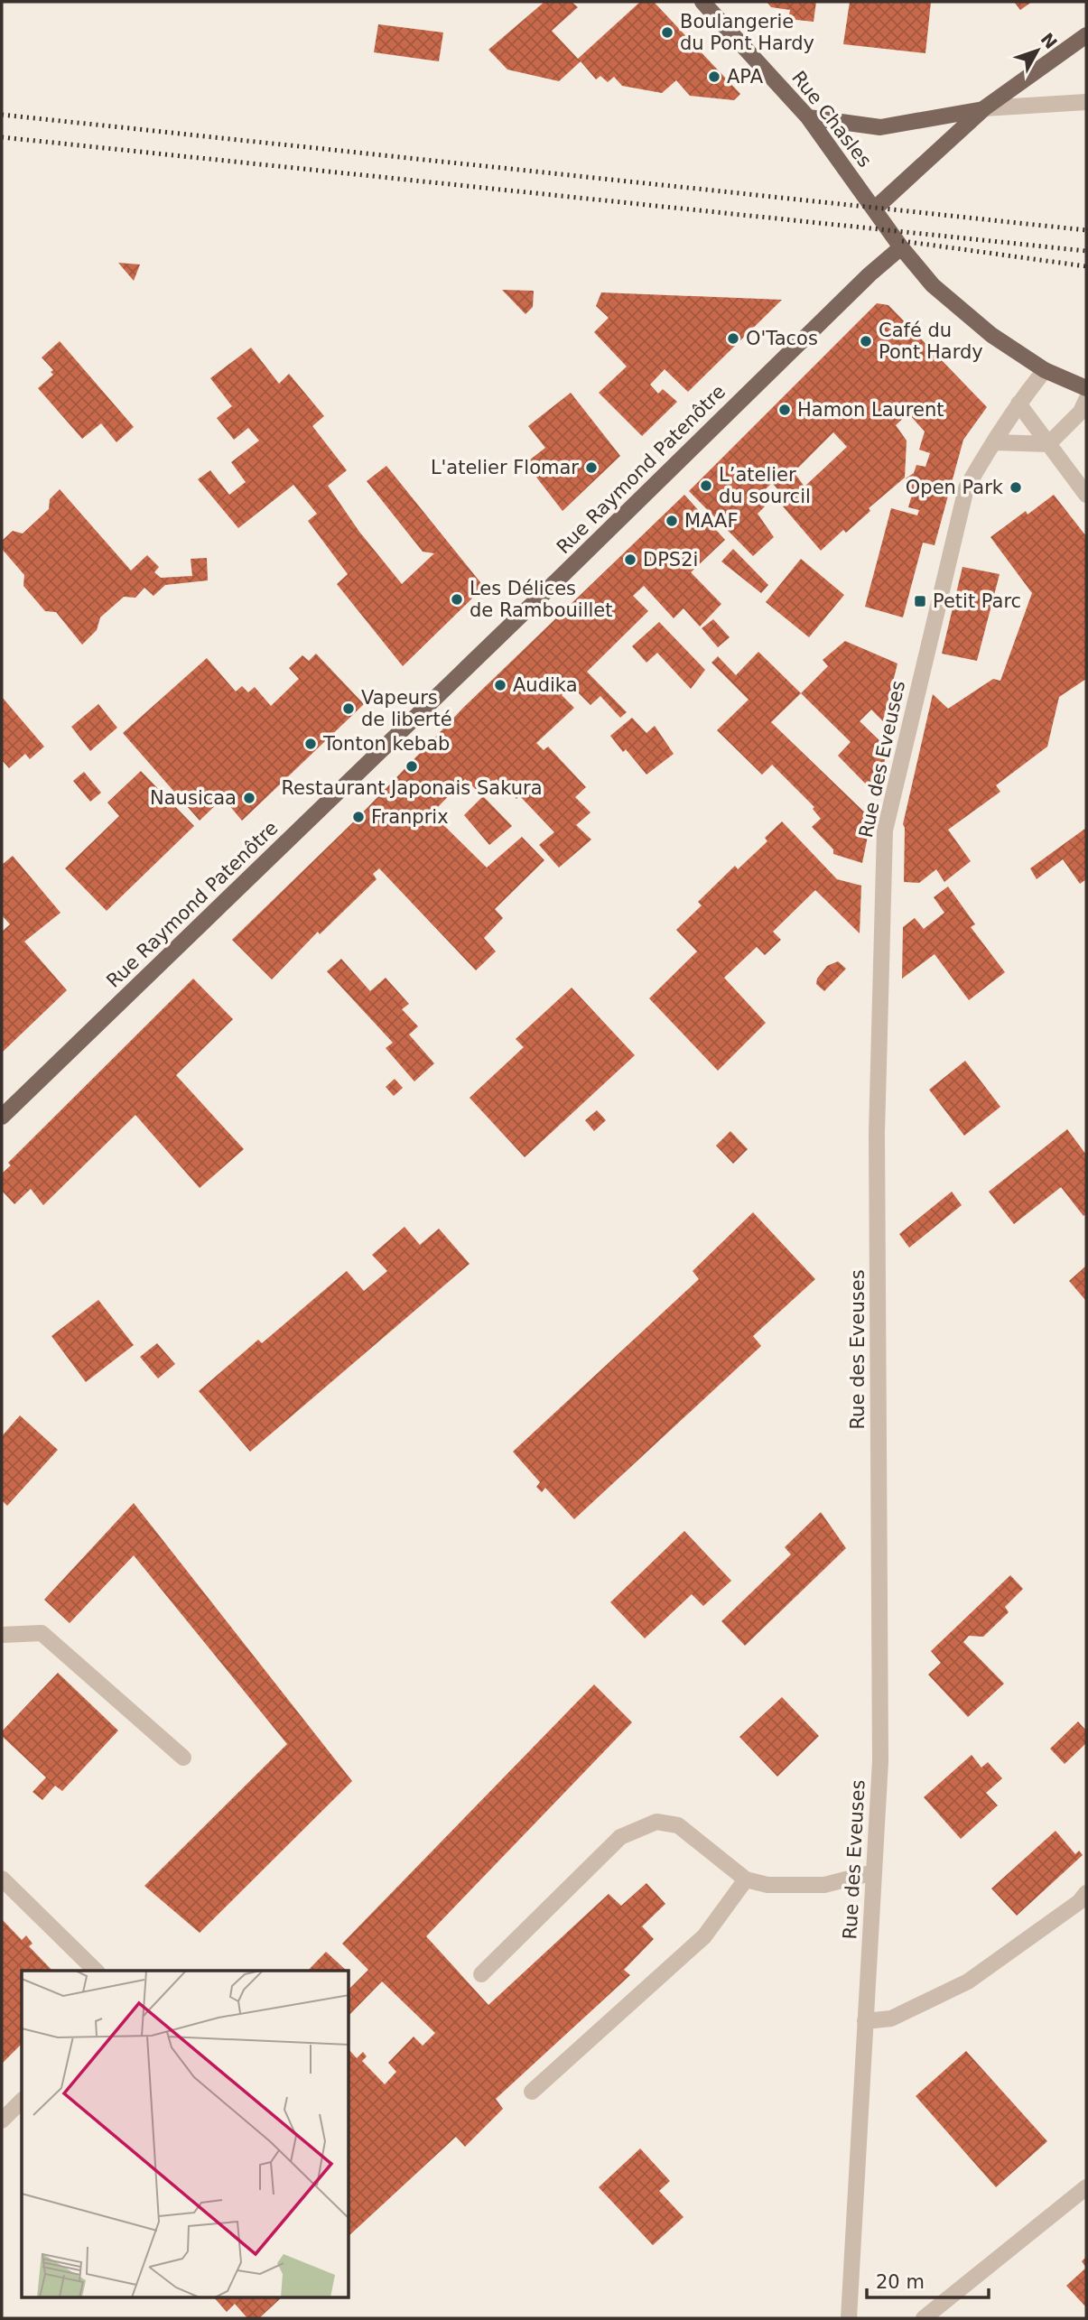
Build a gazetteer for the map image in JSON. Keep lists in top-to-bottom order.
{
  "streets": {
    "main road": ["Rue Chasles", "Rue Raymond Patenôtre"],
    "street": ["Rue des Eveuses"]
  },
  "crossings": [
    ["Rue Chasles", "Rue Raymond Patenôtre"],
    ["Rue Chasles", "Rue des Eveuses"]
  ],
  "places": {
    "other": [
      "Boulangerie du Pont Hardy",
      "APA",
      "O'Tacos",
      "Café du Pont Hardy",
      "Hamon Laurent",
      "L'atelier Flomar",
      "L’atelier du sourcil",
      "Open Park",
      "MAAF",
      "DPS2i",
      "Les Délices de Rambouillet",
      "Audika",
      "Vapeurs de liberté",
      "Tonton kebab",
      "Restaurant Japonais Sakura",
      "Nausicaa",
      "Franprix"
    ],
    "transit": ["Petit Parc"]
  },
  "scale_bar": "20 m",
  "north": "top right"
}
